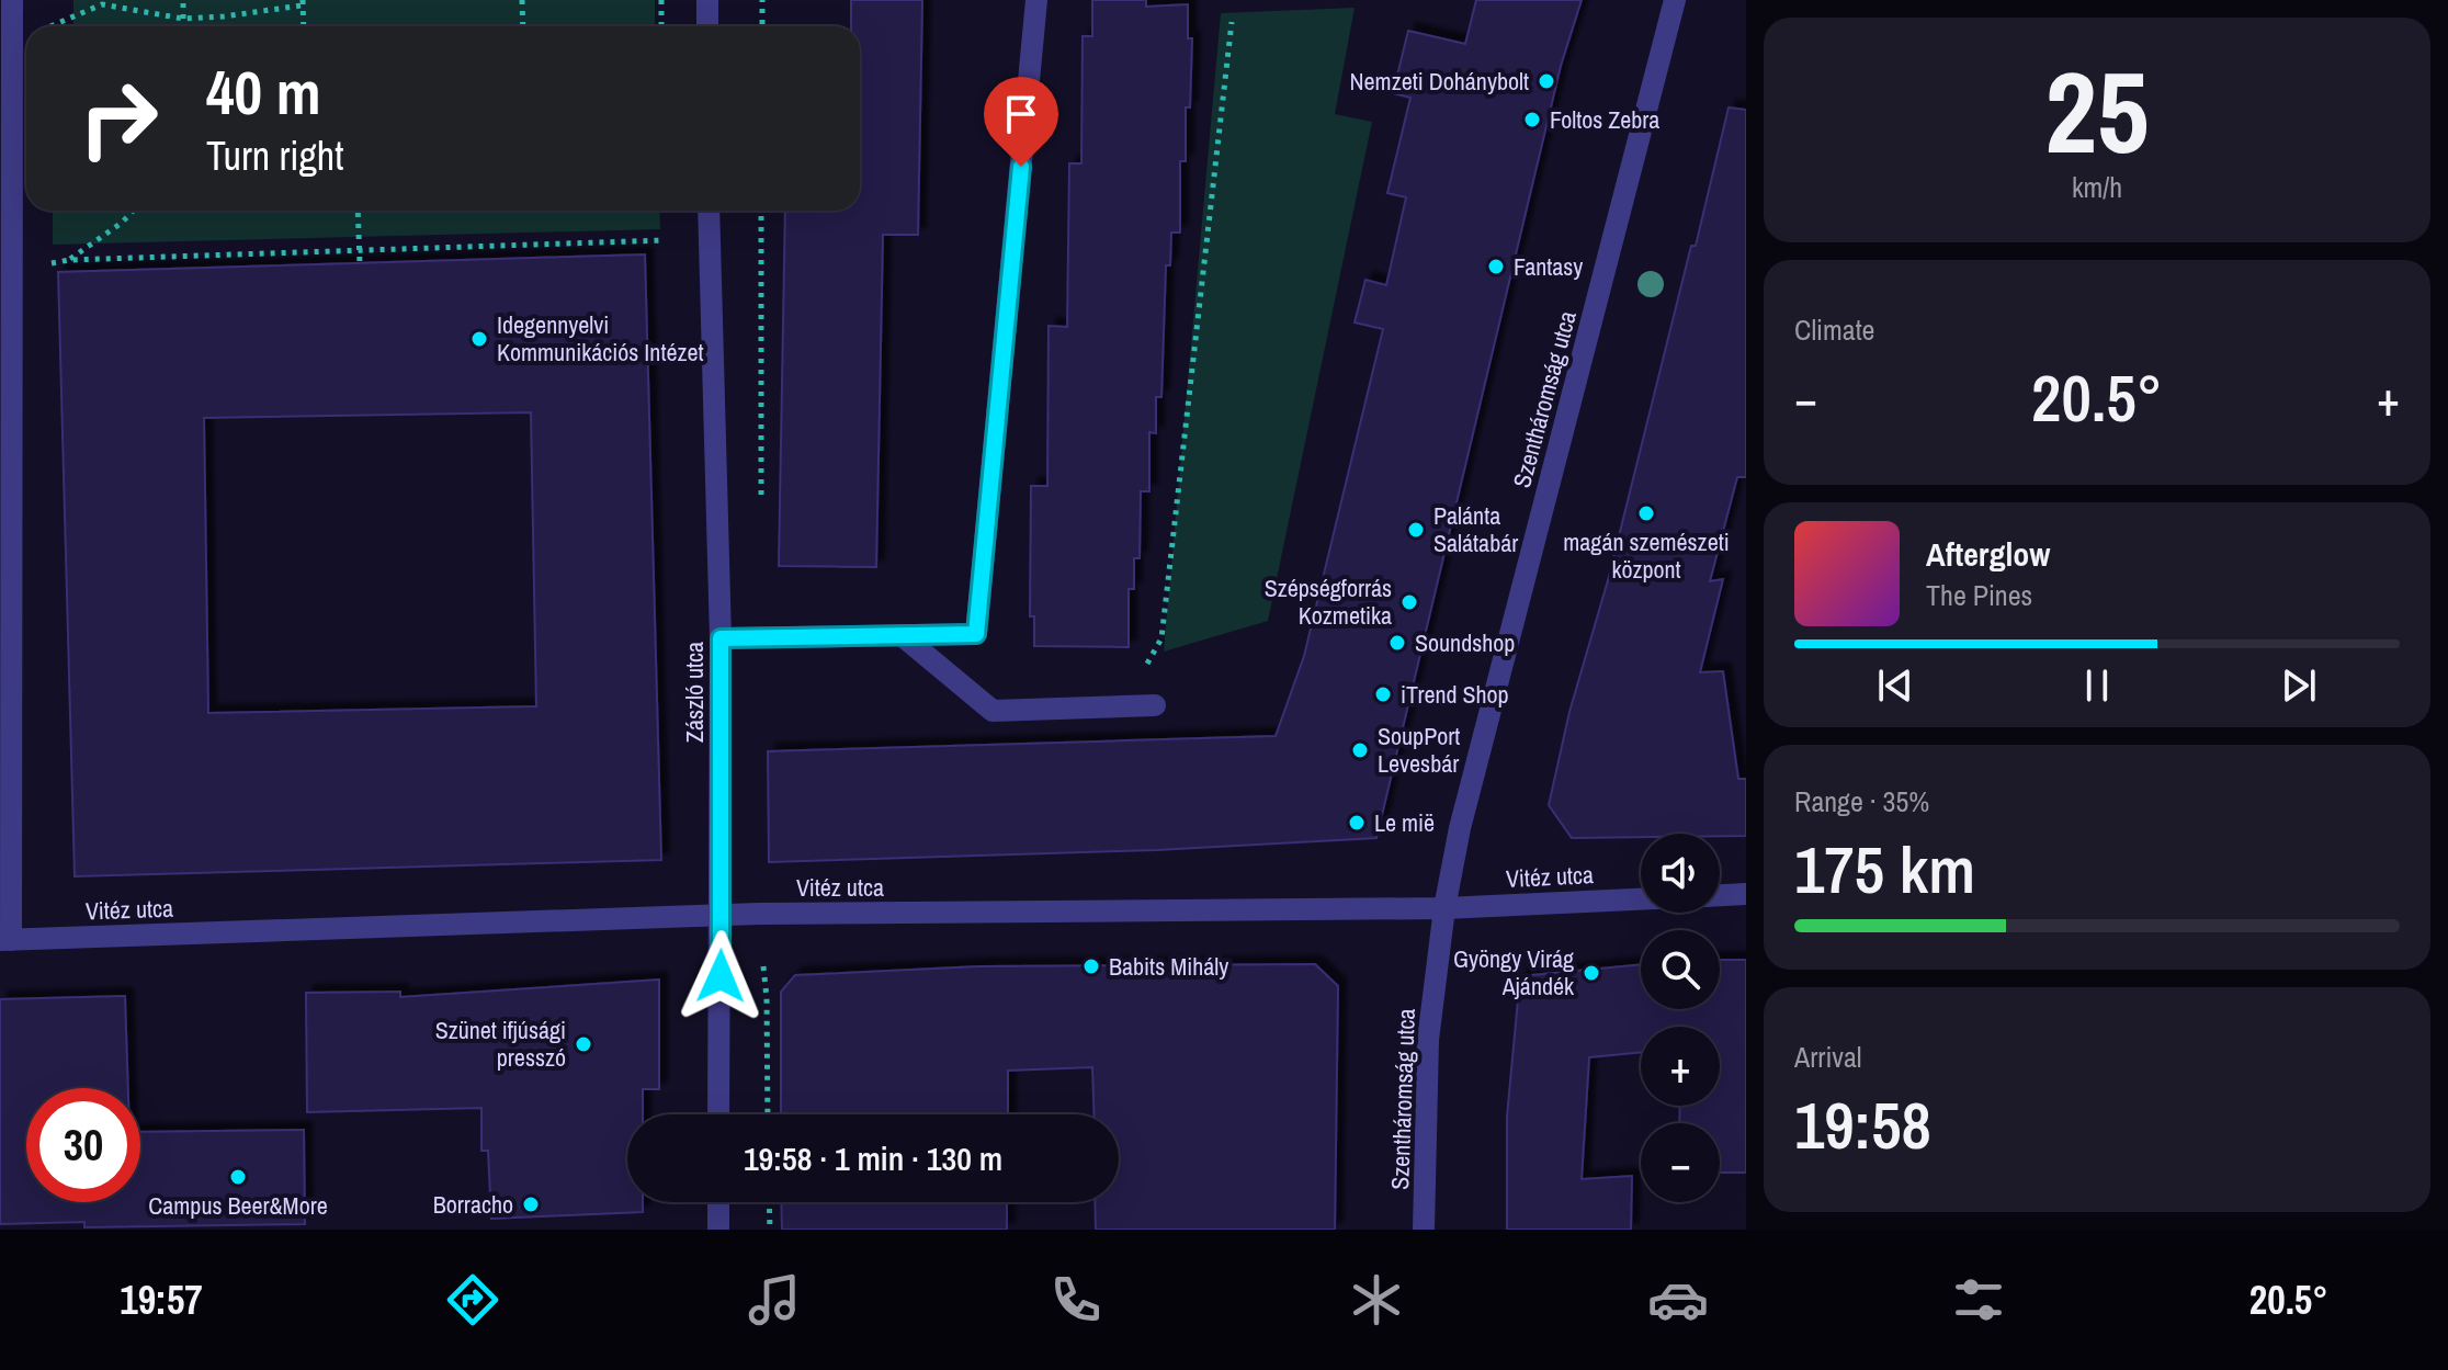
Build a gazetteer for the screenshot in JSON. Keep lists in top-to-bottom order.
{
  "streets": {
    "street": ["Szentháromság utca", "Zászló utca", "Vitéz utca"]
  },
  "crossings": [
    ["Szentháromság utca", "Vitéz utca"],
    ["Zászló utca", "Vitéz utca"]
  ],
  "places": [
    "Nemzeti Dohánybolt",
    "Foltos Zebra",
    "Fantasy",
    "Idegennyelvi Kommunikációs Intézet",
    "magán szemészeti központ",
    "Palánta Salátabár",
    "Szépségforrás Kozmetika",
    "Soundshop",
    "iTrend Shop",
    "SoupPort Levesbár",
    "Le mië",
    "Babits Mihály",
    "Gyöngy Virág Ajándék",
    "Szünet ifjúsági presszó",
    "Campus Beer&More",
    "Borracho"
  ],
  "page": {
    "tile": [
      ["25", "km/h"],
      "Climate",
      ["Range · 35%", "175 km"],
      ["Arrival", "19:58"]
    ],
    "turn": ["40 m", "Turn right"],
    "heat": ["−", "20.5°", "+"],
    "song": ["Afterglow", "The Pines"],
    "map_buttons": ["+", "−"],
    "limit": "30",
    "trip": "19:58 · 1 min · 130 m",
    "tabs": ["19:57", "20.5°"]
  }
}
